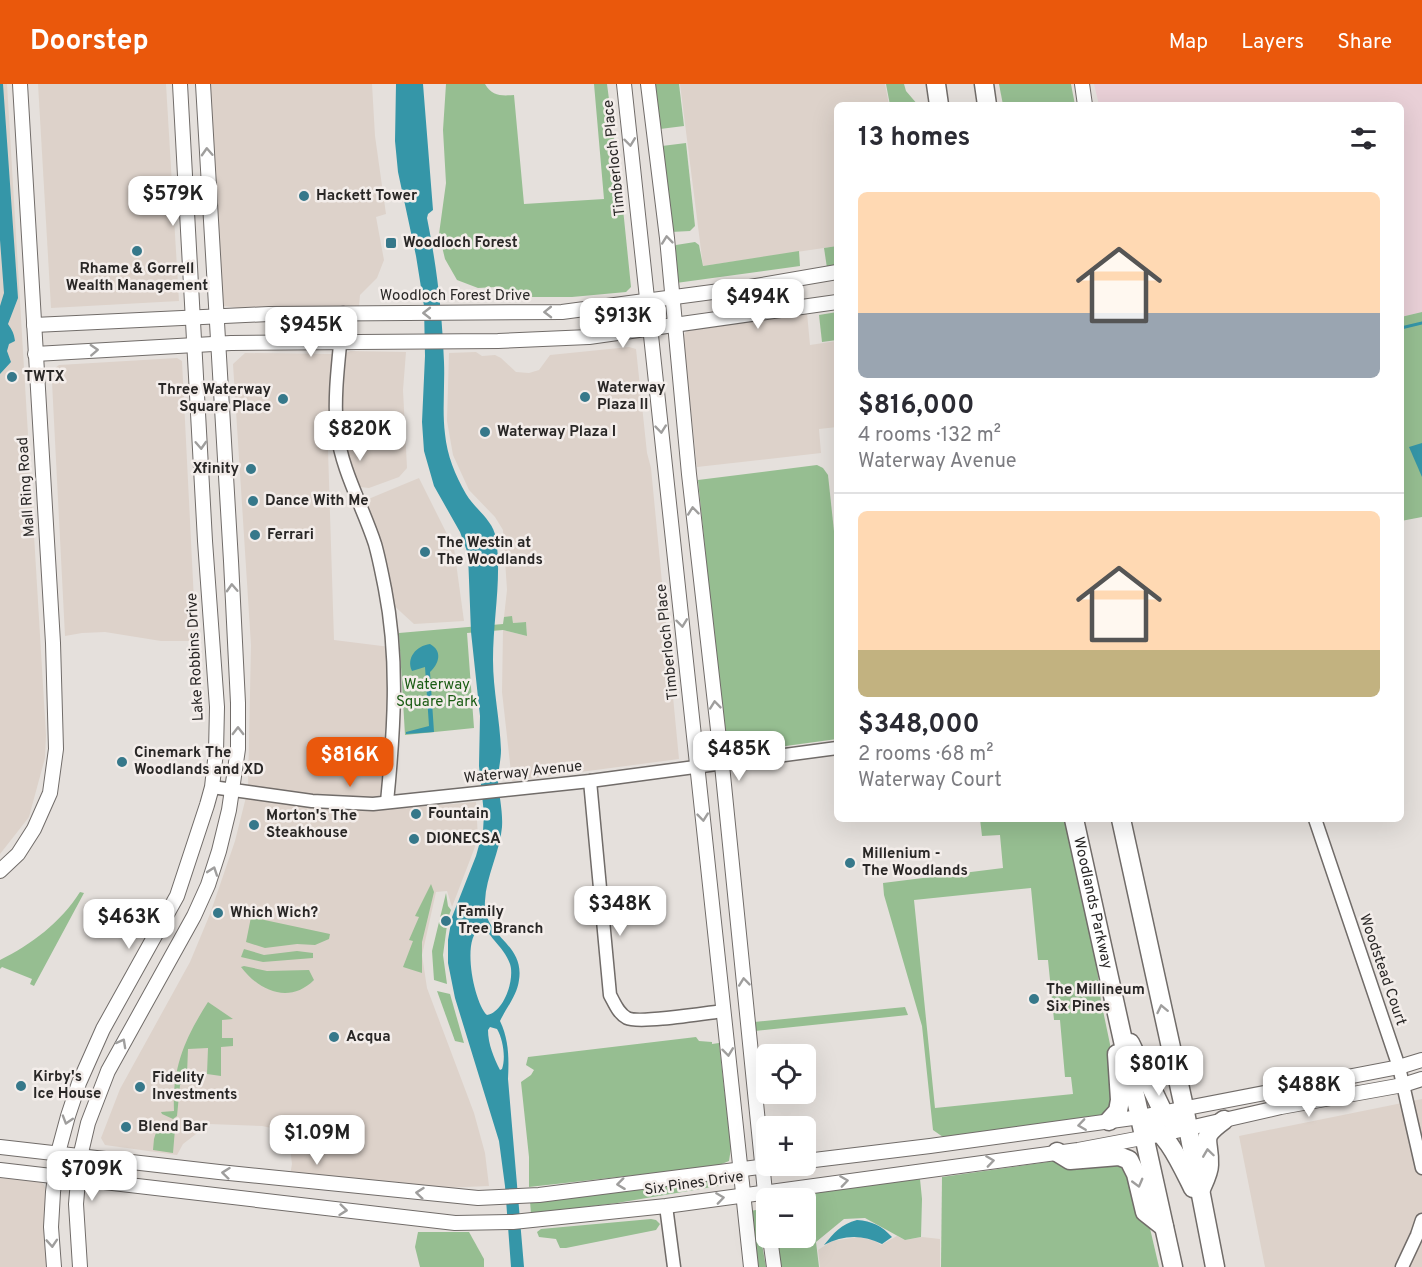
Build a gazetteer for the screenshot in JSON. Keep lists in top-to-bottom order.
{
  "streets": {
    "main road": ["Woodlands Parkway"],
    "street": [
      "Timberloch Place",
      "Woodloch Forest Drive",
      "Mall Ring Road",
      "Lake Robbins Drive",
      "Waterway Avenue",
      "Woodstead Court",
      "Six Pines Drive"
    ]
  },
  "crossings": [
    ["Timberloch Place", "Woodloch Forest Drive"],
    ["Timberloch Place", "Waterway Avenue"],
    ["Timberloch Place", "Six Pines Drive"],
    ["Woodloch Forest Drive", "Mall Ring Road"],
    ["Woodloch Forest Drive", "Lake Robbins Drive"],
    ["Lake Robbins Drive", "Waterway Avenue"],
    ["Lake Robbins Drive", "Six Pines Drive"],
    ["Woodlands Parkway", "Six Pines Drive"],
    ["Woodstead Court", "Six Pines Drive"]
  ],
  "parks": ["Waterway Square Park"],
  "places": {
    "other": [
      "Hackett Tower",
      "Rhame & Gorrell Wealth Management",
      "TWTX",
      "Waterway Plaza II",
      "Three Waterway Square Place",
      "Waterway Plaza I",
      "Xfinity",
      "Dance With Me",
      "Ferrari",
      "The Westin at The Woodlands",
      "Cinemark The Woodlands and XD",
      "Fountain",
      "Morton's The Steakhouse",
      "DIONECSA",
      "Millenium - The Woodlands",
      "Which Wich?",
      "Family Tree Branch",
      "The Millineum Six Pines",
      "Acqua",
      "Kirby's Ice House",
      "Fidelity Investments",
      "Blend Bar"
    ],
    "transit": ["Woodloch Forest"]
  },
  "page": {
    "header": "Doorstep",
    "nav": ["Map", "Layers", "Share"],
    "heading": "13 homes",
    "list": [
      {
        "name": "$816,000",
        "note": "4 rooms · 132 m² · Waterway Avenue"
      },
      {
        "name": "$348,000",
        "note": "2 rooms · 68 m² · Waterway Court"
      }
    ],
    "price": [
      "$579K",
      "$494K",
      "$913K",
      "$945K",
      "$820K",
      "$485K",
      "$816K",
      "$348K",
      "$463K",
      "$801K",
      "$488K",
      "$1.09M",
      "$709K"
    ],
    "map_buttons": ["+", "−"]
  }
}
